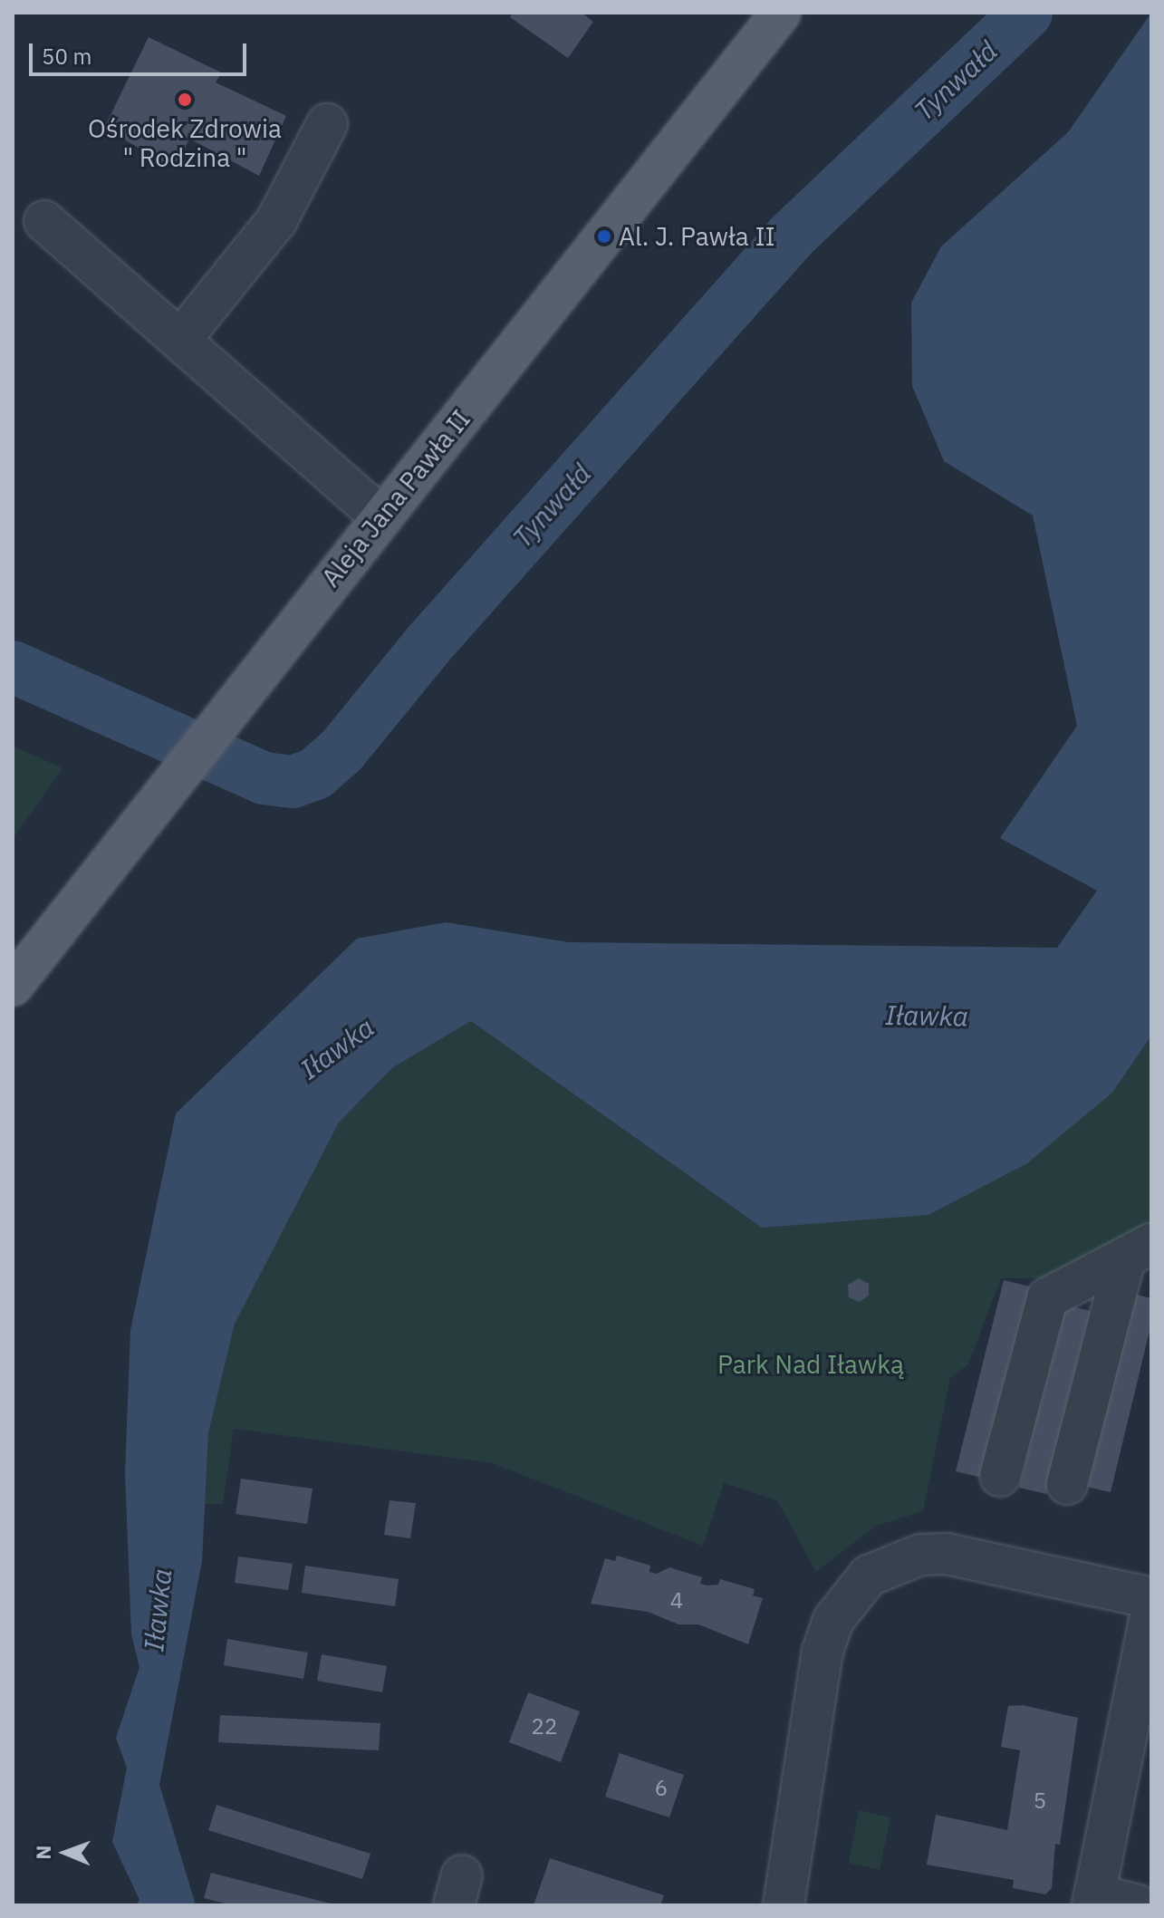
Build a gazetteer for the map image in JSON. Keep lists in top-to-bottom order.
{
  "streets": {
    "main road": ["Aleja Jana Pawła II"]
  },
  "water": ["Tynwałd", "Iławka"],
  "parks": ["Park Nad Iławką"],
  "places": ["Ośrodek Zdrowia \" Rodzina \"", "Al. J. Pawła II"],
  "house_numbers": [
    "4",
    "22",
    "6",
    "5"
  ],
  "scale_bar": "50 m",
  "north": "left"
}
